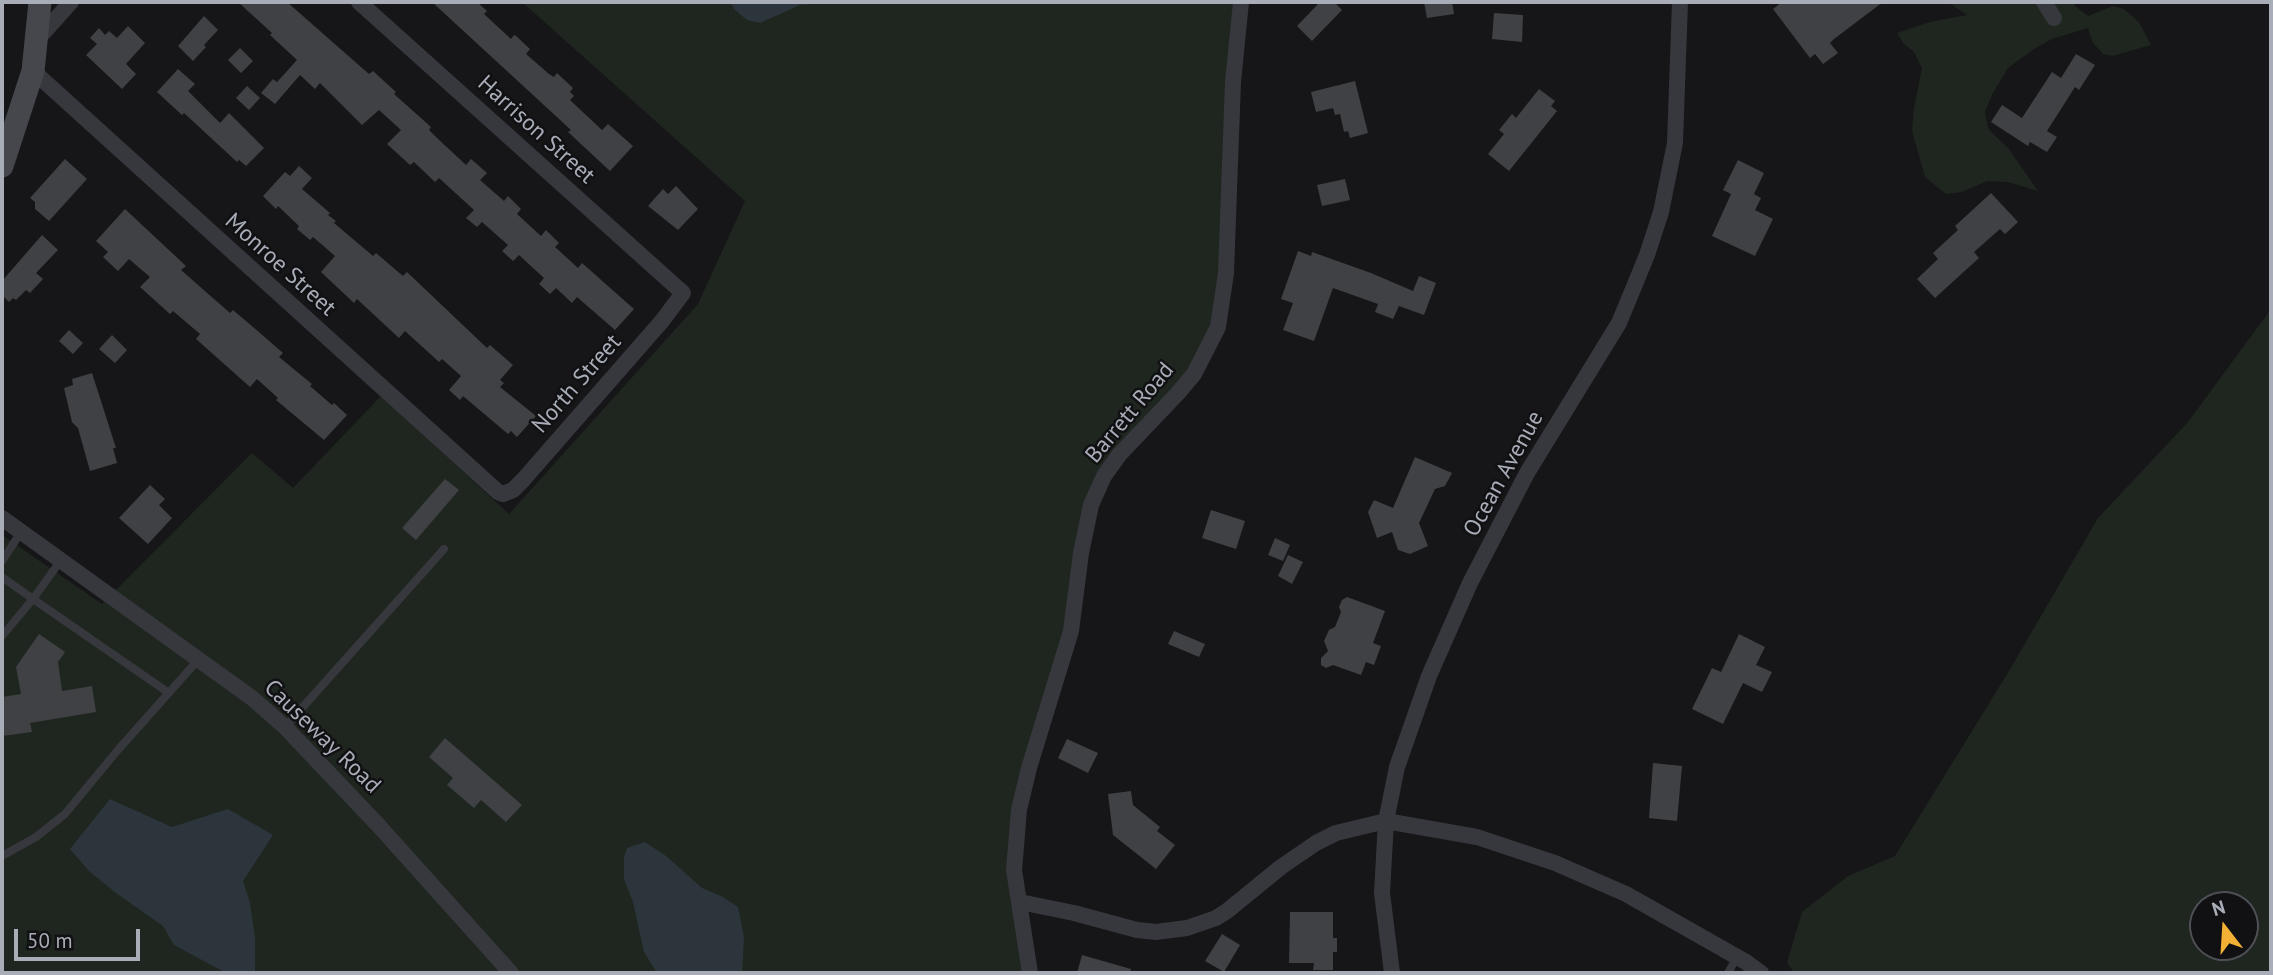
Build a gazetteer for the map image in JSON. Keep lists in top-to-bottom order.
{
  "streets": {
    "street": [
      "Harrison Street",
      "Monroe Street",
      "North Street",
      "Barrett Road",
      "Ocean Avenue",
      "Causeway Road"
    ]
  },
  "crossings": [
    ["Harrison Street", "North Street"],
    ["Monroe Street", "North Street"]
  ],
  "scale_bar": "50 m",
  "north": "top"
}
